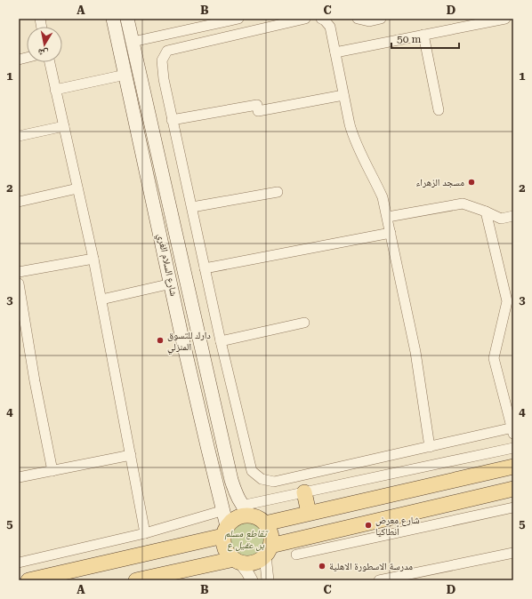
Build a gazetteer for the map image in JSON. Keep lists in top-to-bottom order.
{
  "streets": {
    "main road": ["شارع السلام الغري"]
  },
  "parks": ["تقاطع مسلم بن عقيل ع"],
  "places": [
    "مسجد الزهراء",
    "دارك للتسوق المنزلي",
    "شارع معرض أنطاكيا",
    "مدرسة الاسطورة الاهلية"
  ],
  "scale_bar": "50 m",
  "north": "bottom",
  "grid": {
    "columns": [
      "A",
      "B",
      "C",
      "D"
    ],
    "rows": [
      "1",
      "2",
      "3",
      "4",
      "5"
    ]
  }
}
